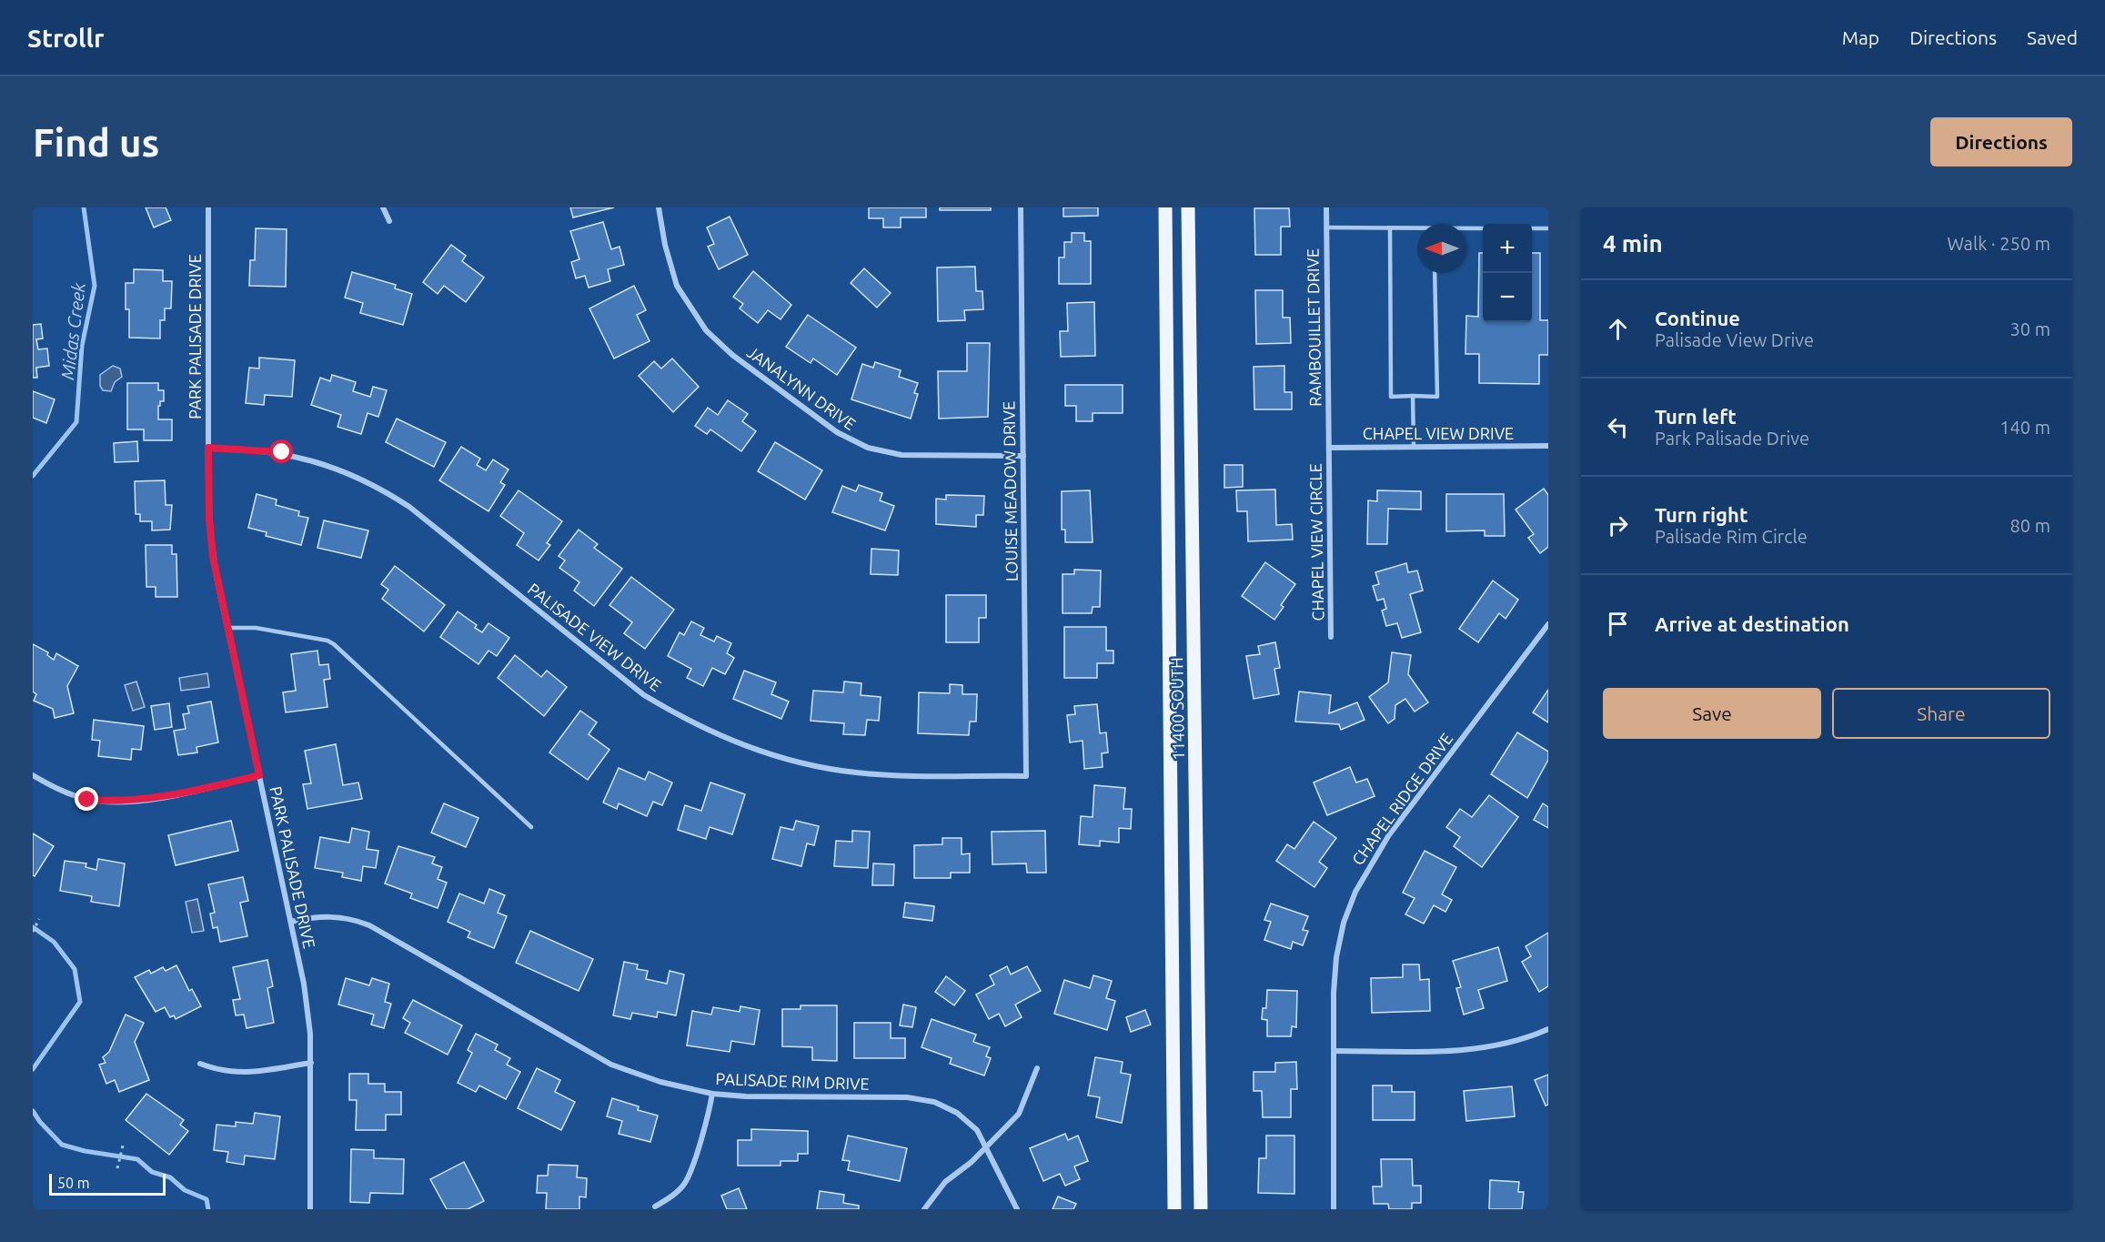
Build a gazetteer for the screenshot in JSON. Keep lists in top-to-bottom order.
{
  "streets": {
    "main road": ["11400 SOUTH"],
    "street": [
      "RAMBOUILLET DRIVE",
      "PARK PALISADE DRIVE",
      "JANALYNN DRIVE",
      "CHAPEL VIEW DRIVE",
      "LOUISE MEADOW DRIVE",
      "CHAPEL VIEW CIRCLE",
      "PALISADE VIEW DRIVE",
      "CHAPEL RIDGE DRIVE",
      "PALISADE RIM DRIVE"
    ]
  },
  "crossings": [
    ["RAMBOUILLET DRIVE", "CHAPEL VIEW DRIVE"],
    ["RAMBOUILLET DRIVE", "CHAPEL VIEW CIRCLE"],
    ["PARK PALISADE DRIVE", "PALISADE VIEW DRIVE"],
    ["PARK PALISADE DRIVE", "PALISADE RIM DRIVE"],
    ["JANALYNN DRIVE", "LOUISE MEADOW DRIVE"],
    ["CHAPEL VIEW DRIVE", "CHAPEL VIEW CIRCLE"],
    ["LOUISE MEADOW DRIVE", "PALISADE VIEW DRIVE"]
  ],
  "water": ["Midas Creek"],
  "scale_bar": "50 m",
  "north": "left",
  "page": {
    "header": "Strollr",
    "nav": ["Map", "Directions", "Saved"],
    "buttons": [
      "Directions",
      ["Save", "Share"]
    ],
    "title": "Find us",
    "heading": ["4 min", "Walk · 250 m"],
    "map_buttons": ["+", "−"],
    "list": [
      ["Continue", "Palisade View Drive", "30 m"],
      ["Turn left", "Park Palisade Drive", "140 m"],
      ["Turn right", "Palisade Rim Circle", "80 m"],
      "Arrive at destination"
    ],
    "scale": "50 m"
  }
}
